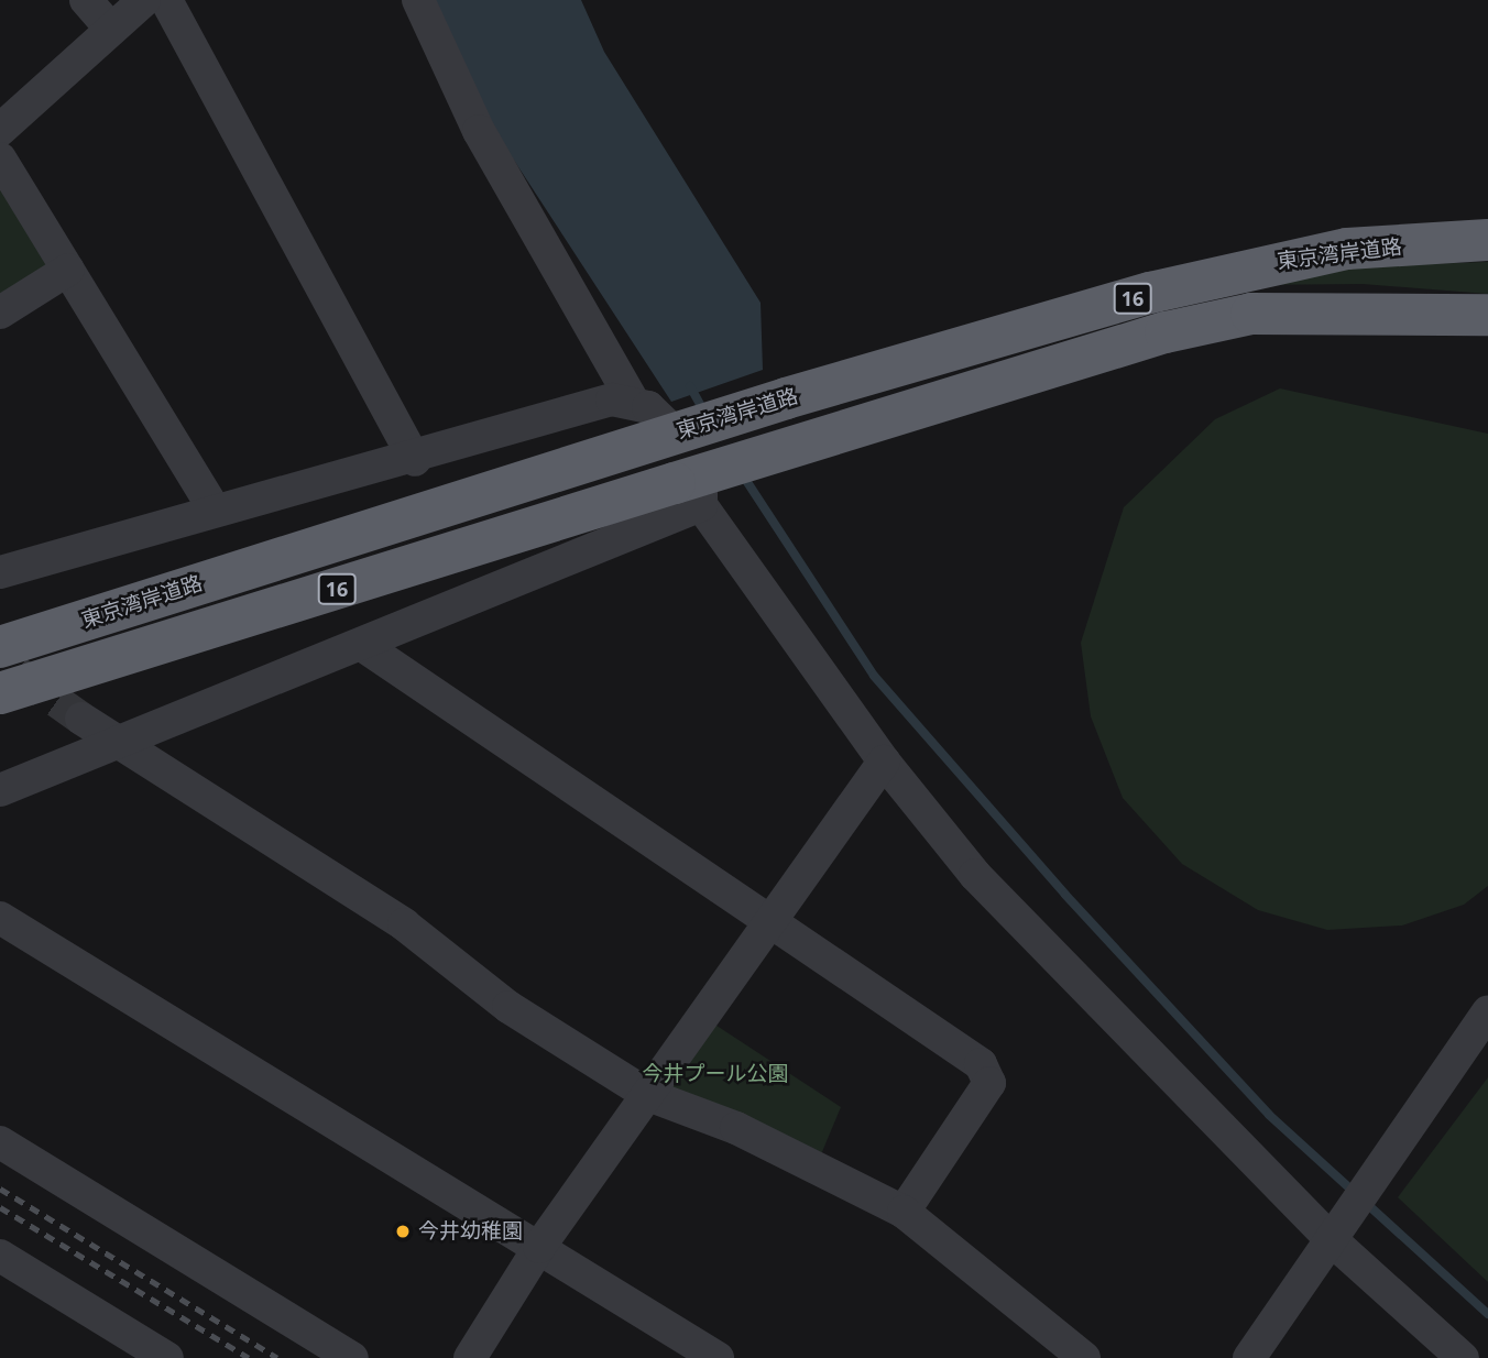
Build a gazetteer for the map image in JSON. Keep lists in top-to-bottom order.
{
  "streets": {
    "highway": ["東京湾岸道路", "16"]
  },
  "parks": ["今井プール公園"],
  "places": ["今井幼稚園"]
}
